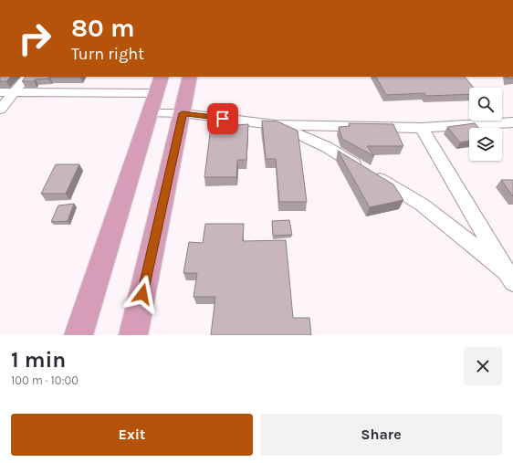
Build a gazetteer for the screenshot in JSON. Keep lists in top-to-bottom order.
{
  "page": {
    "turn": ["80 m", "Turn right"],
    "heading": ["1 min", "100 m · 10:00"],
    "buttons": ["Exit", "Share"]
  }
}
